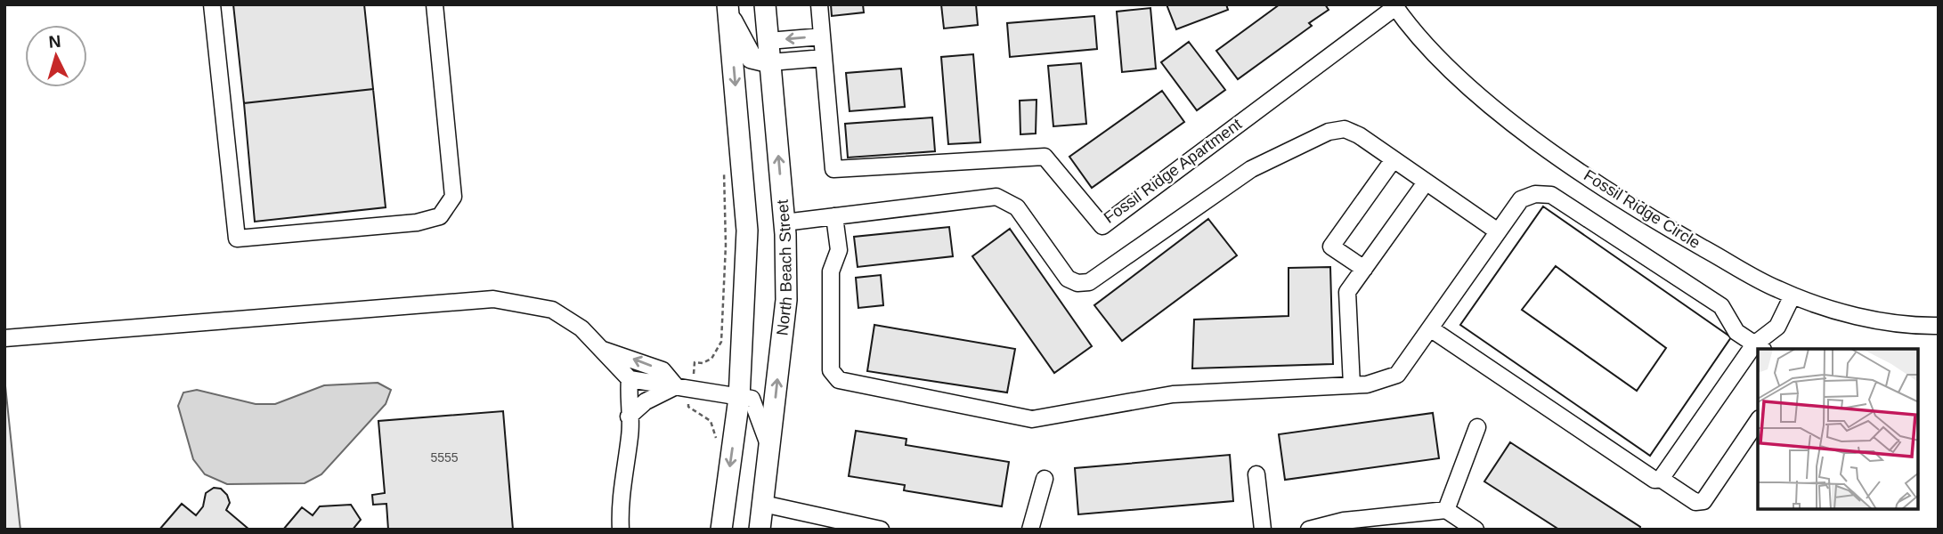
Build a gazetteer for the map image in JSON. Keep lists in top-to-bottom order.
{
  "streets": {
    "main road": ["North Beach Street"],
    "street": ["Fossil Ridge Apartment", "Fossil Ridge Circle"]
  },
  "crossings": [
    ["Fossil Ridge Apartment", "Fossil Ridge Circle"]
  ],
  "house_numbers": ["5555"],
  "north": "top"
}
